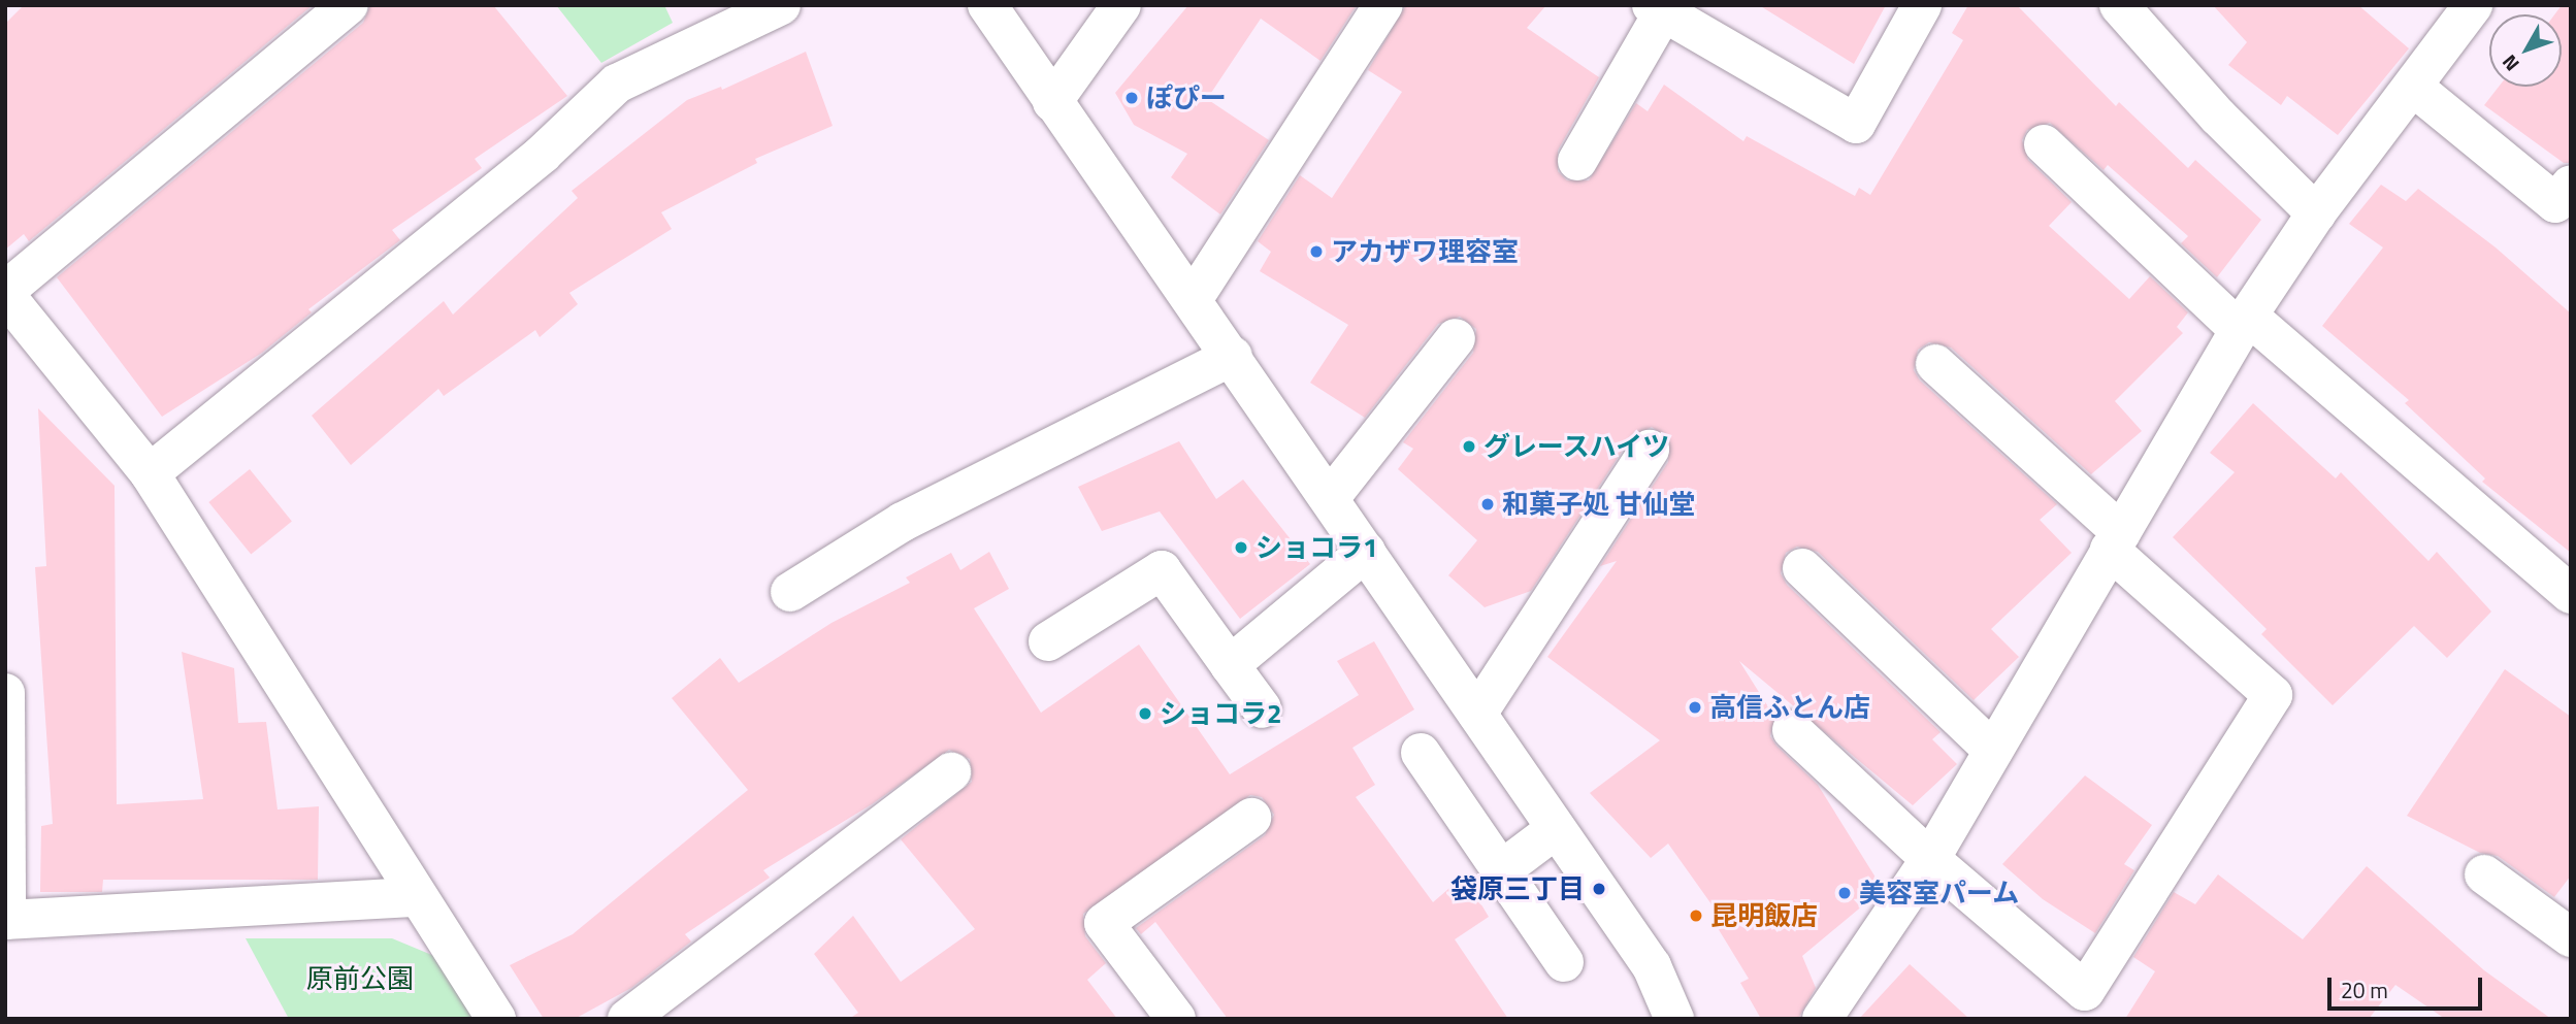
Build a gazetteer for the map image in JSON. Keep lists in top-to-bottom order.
{
  "parks": ["原前公園"],
  "places": [
    "ぽぴー",
    "アカザワ理容室",
    "グレースハイツ",
    "和菓子処 甘仙堂",
    "ショコラ1",
    "高信ふとん店",
    "ショコラ2",
    "袋原三丁目",
    "美容室パーム",
    "昆明飯店"
  ],
  "scale_bar": "20 m",
  "north": "bottom left"
}
